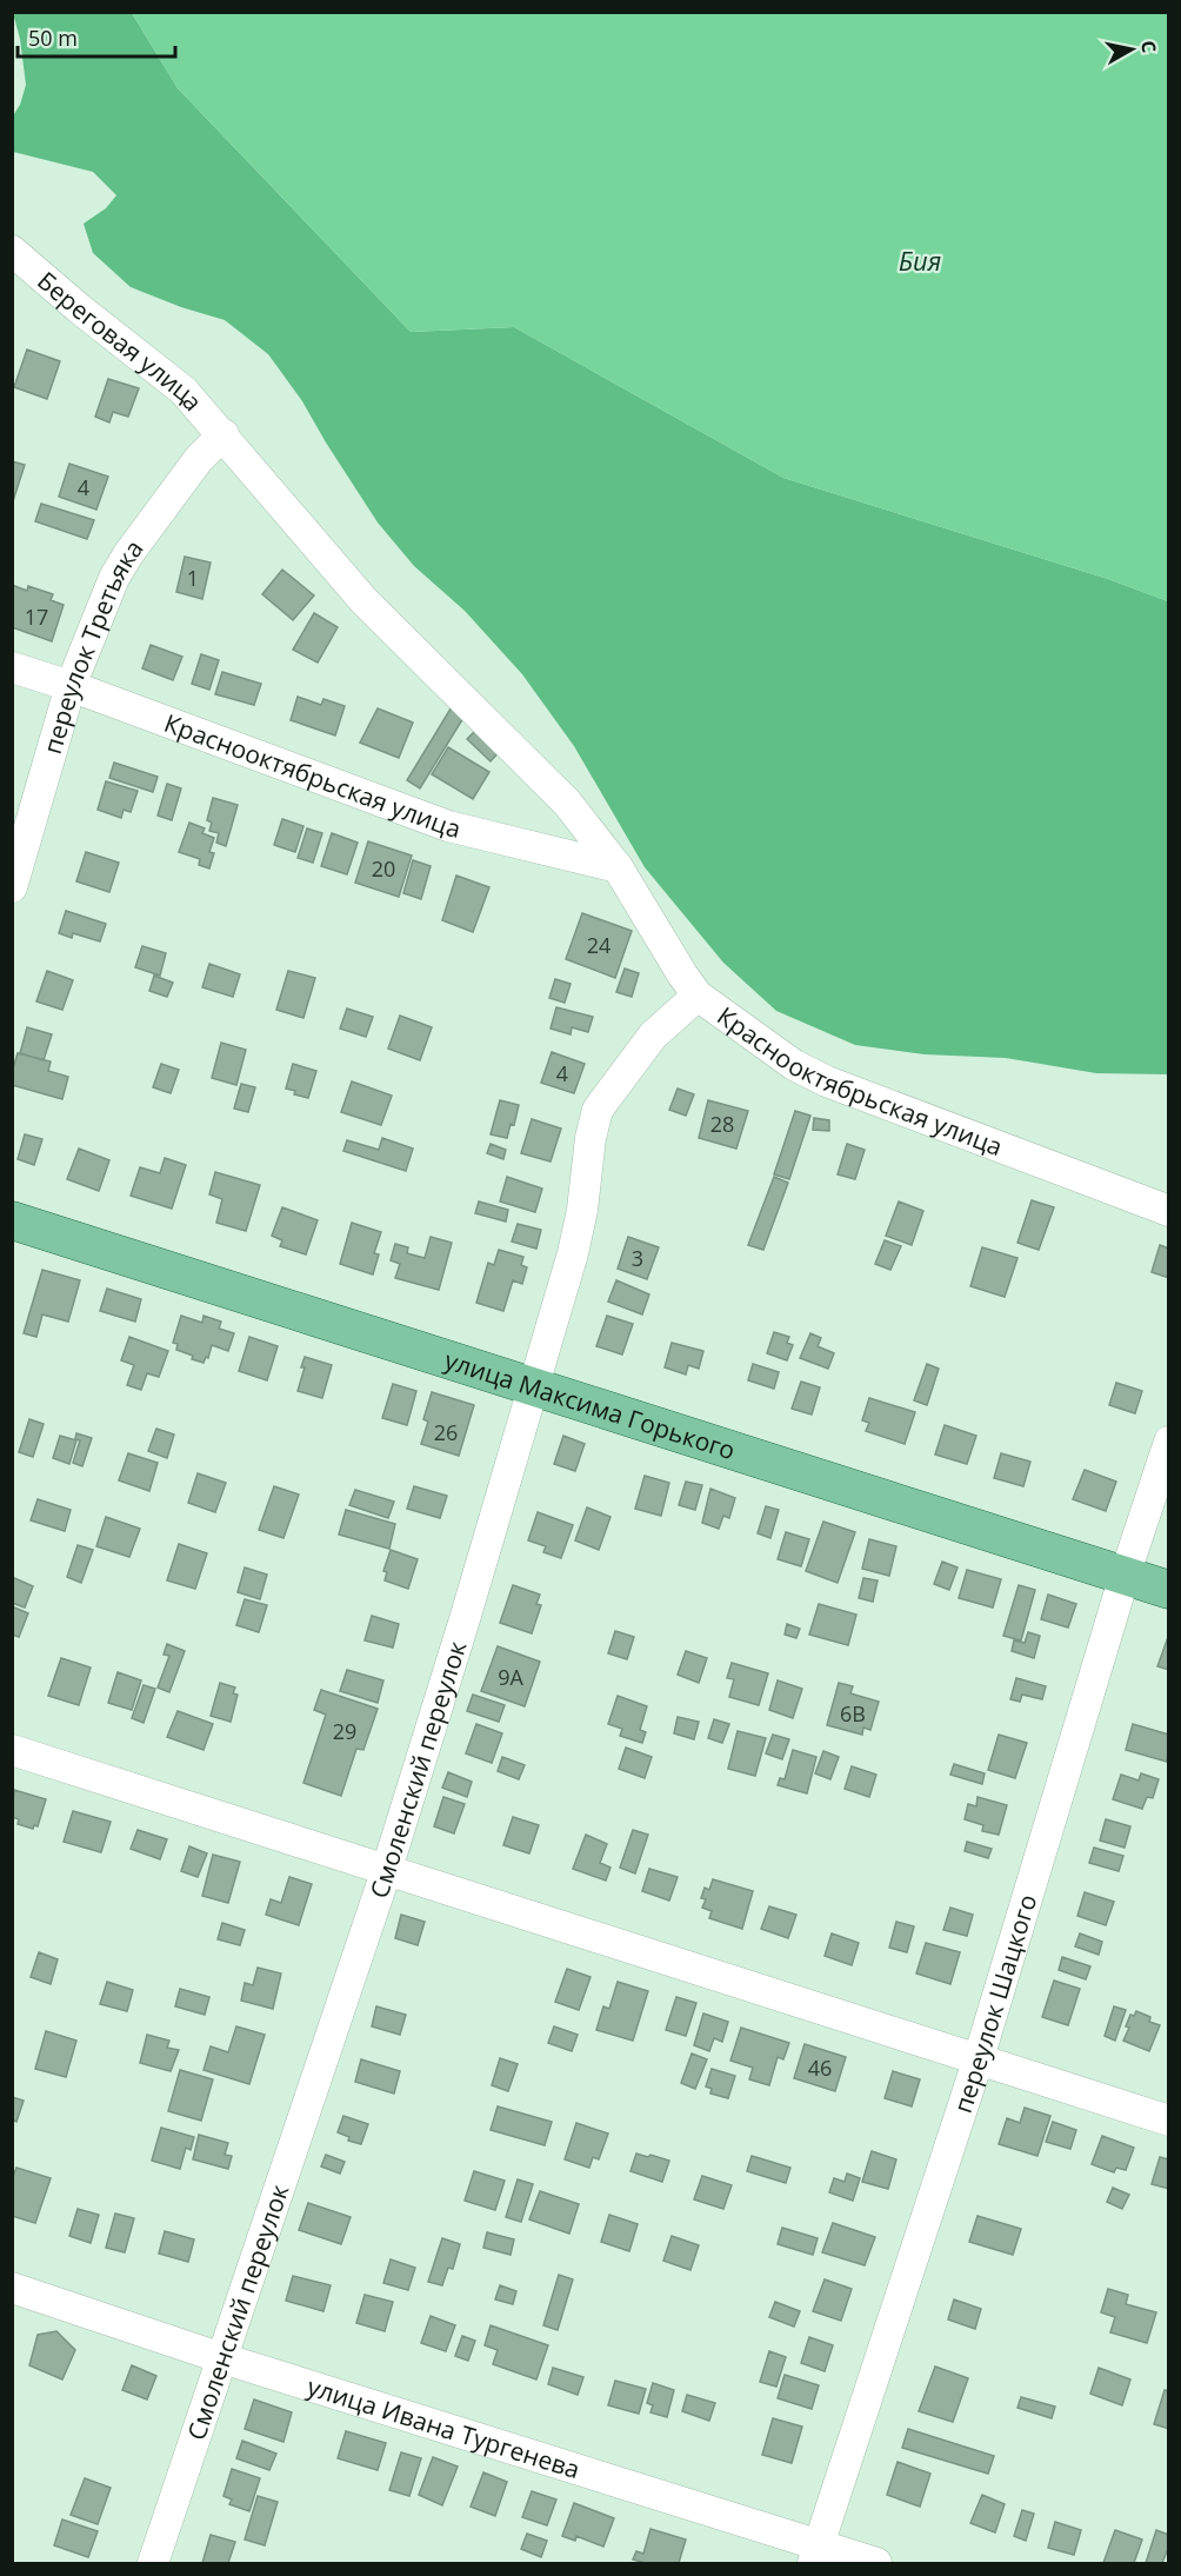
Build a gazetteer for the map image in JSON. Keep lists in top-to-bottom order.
{
  "streets": {
    "main road": ["улица Максима Горького"],
    "street": [
      "Береговая улица",
      "переулок Третьяка",
      "Краснооктябрьская улица",
      "Смоленский переулок",
      "переулок Шацкого",
      "улица Ивана Тургенева"
    ]
  },
  "crossings": [
    ["Береговая улица", "переулок Третьяка"],
    ["Береговая улица", "Краснооктябрьская улица"],
    ["переулок Третьяка", "Краснооктябрьская улица"],
    ["Краснооктябрьская улица", "Смоленский переулок"],
    ["улица Максима Горького", "Смоленский переулок"],
    ["улица Максима Горького", "переулок Шацкого"],
    ["Смоленский переулок", "улица Ивана Тургенева"],
    ["переулок Шацкого", "улица Ивана Тургенева"]
  ],
  "water": ["Бия"],
  "house_numbers": [
    "4",
    "1",
    "17",
    "20",
    "24",
    "4",
    "28",
    "3",
    "26",
    "9А",
    "6В",
    "29",
    "46"
  ],
  "scale_bar": "50 m",
  "north": "right"
}
